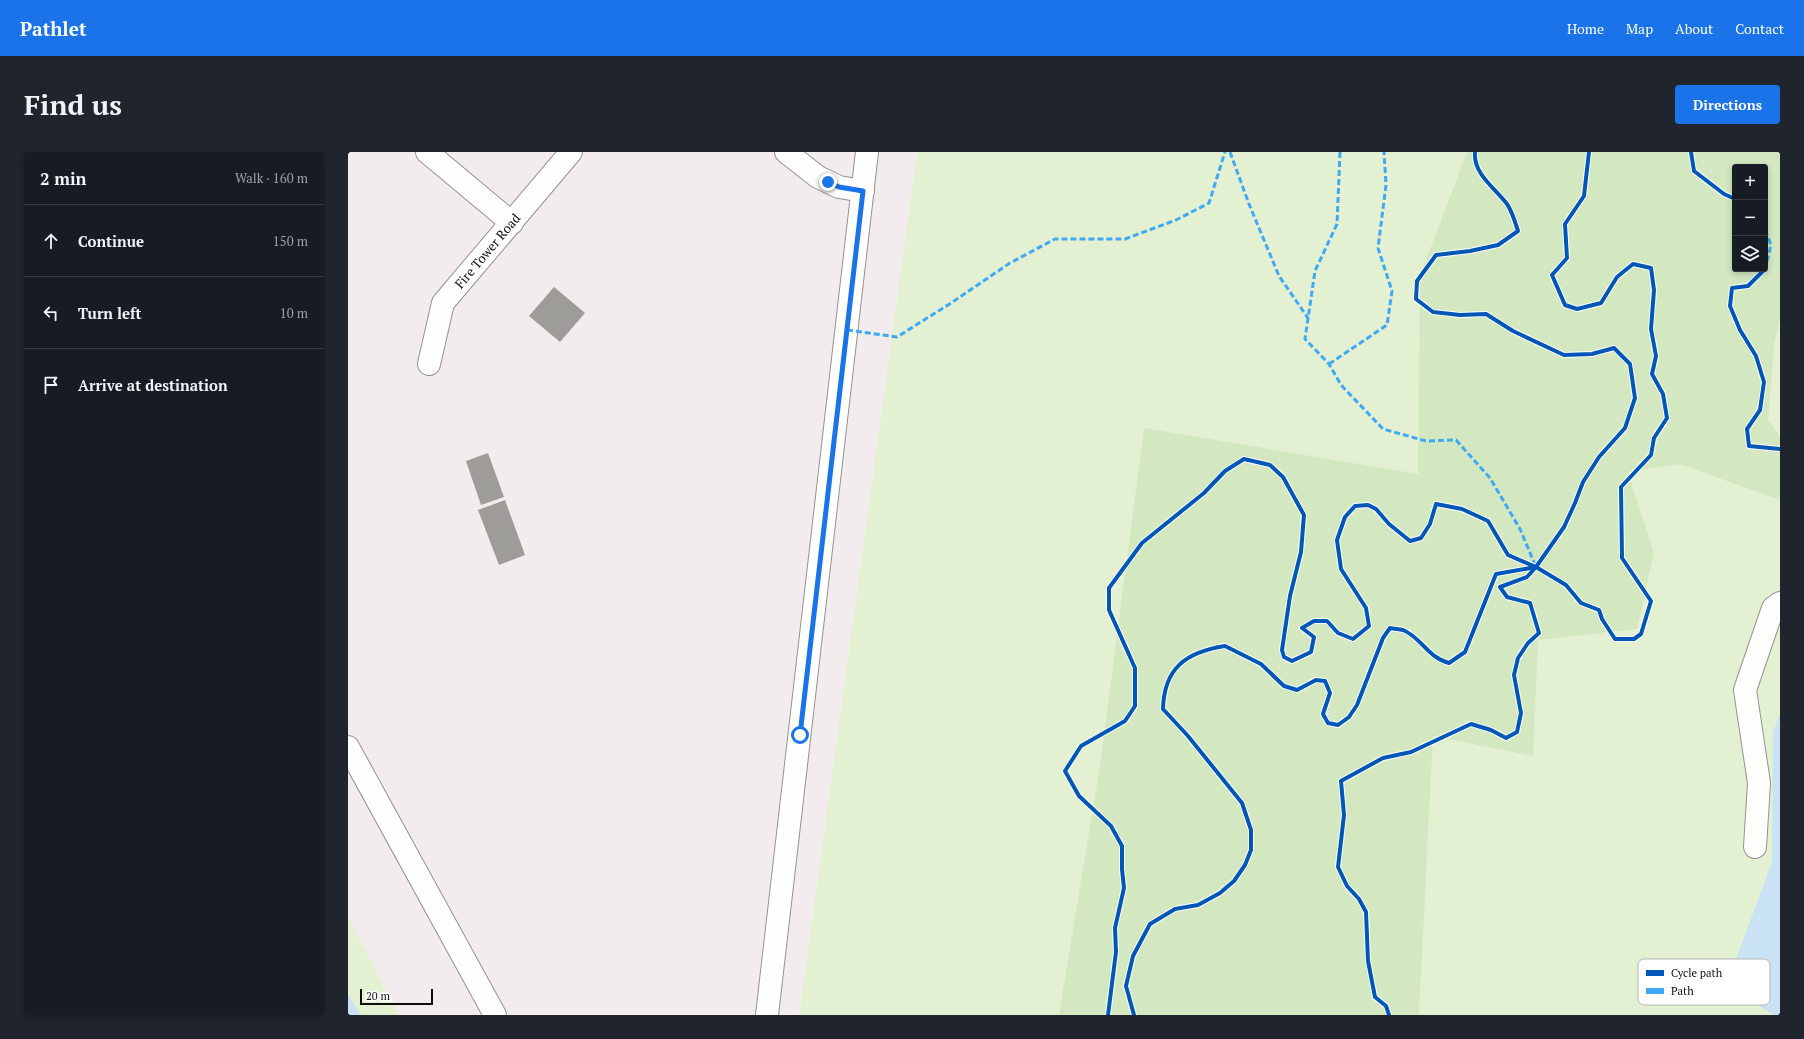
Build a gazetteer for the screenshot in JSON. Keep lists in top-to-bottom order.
{
  "streets": {
    "lane": ["Fire Tower Road"]
  },
  "legend": ["Cycle path", "Path"],
  "scale_bar": "20 m",
  "page": {
    "header": "Pathlet",
    "nav": [
      "Home",
      "Map",
      "About",
      "Contact"
    ],
    "buttons": "Directions",
    "title": "Find us",
    "heading": ["2 min", "Walk · 160 m"],
    "map_buttons": ["+", "−"],
    "list": [
      ["Continue", "150 m"],
      ["Turn left", "10 m"],
      "Arrive at destination"
    ],
    "scale": "20 m"
  }
}
